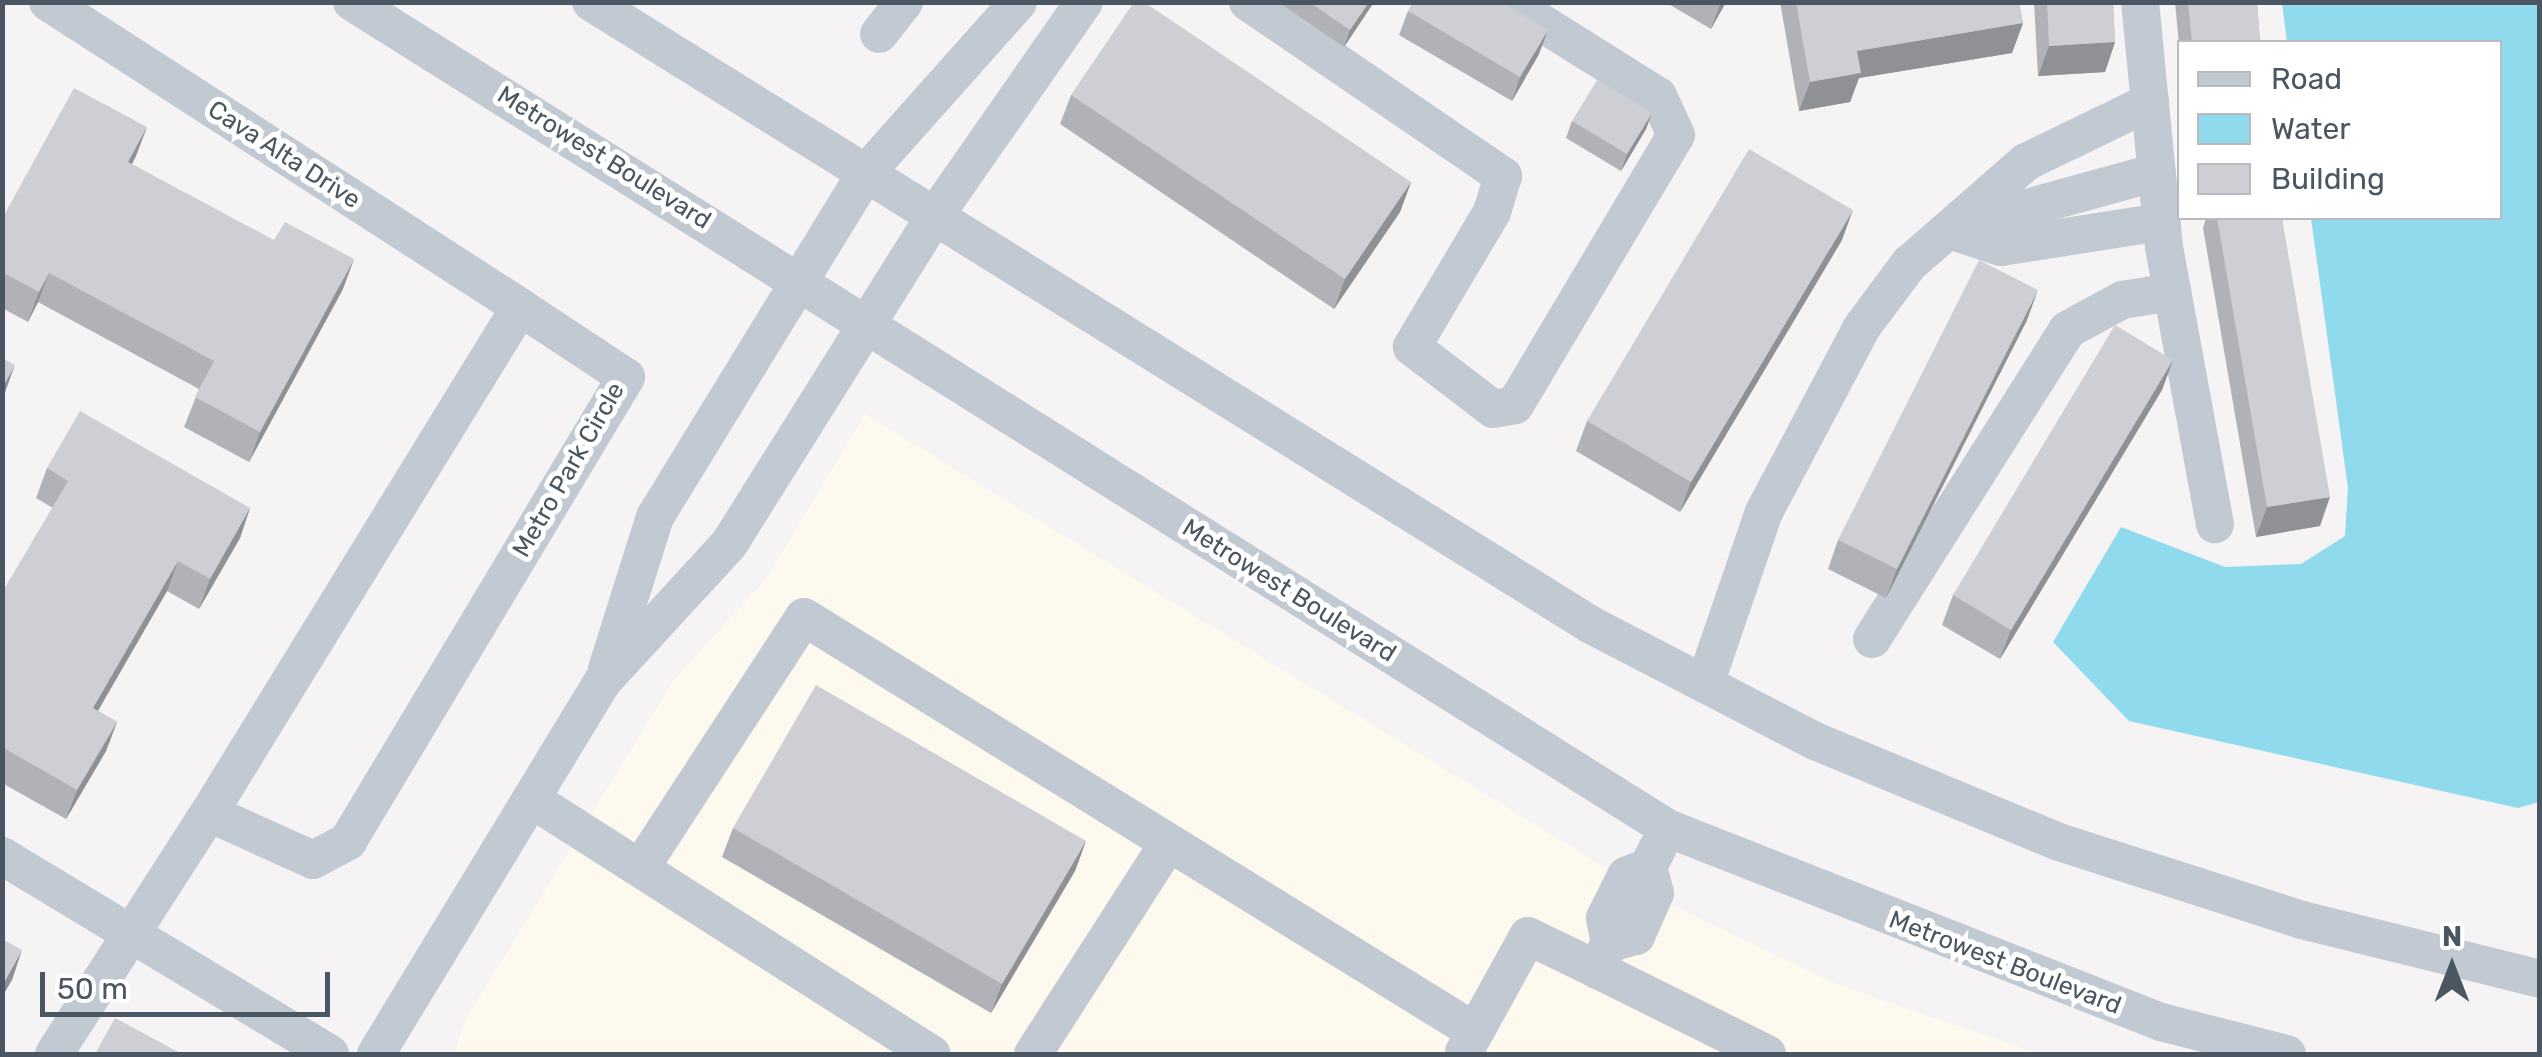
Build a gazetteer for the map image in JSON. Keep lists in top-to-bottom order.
{
  "streets": {
    "street": ["Cava Alta Drive", "Metrowest Boulevard", "Metro Park Circle"]
  },
  "crossings": [
    ["Cava Alta Drive", "Metro Park Circle"]
  ],
  "legend": ["Road", "Water", "Building"],
  "scale_bar": "50 m",
  "north": "top"
}
